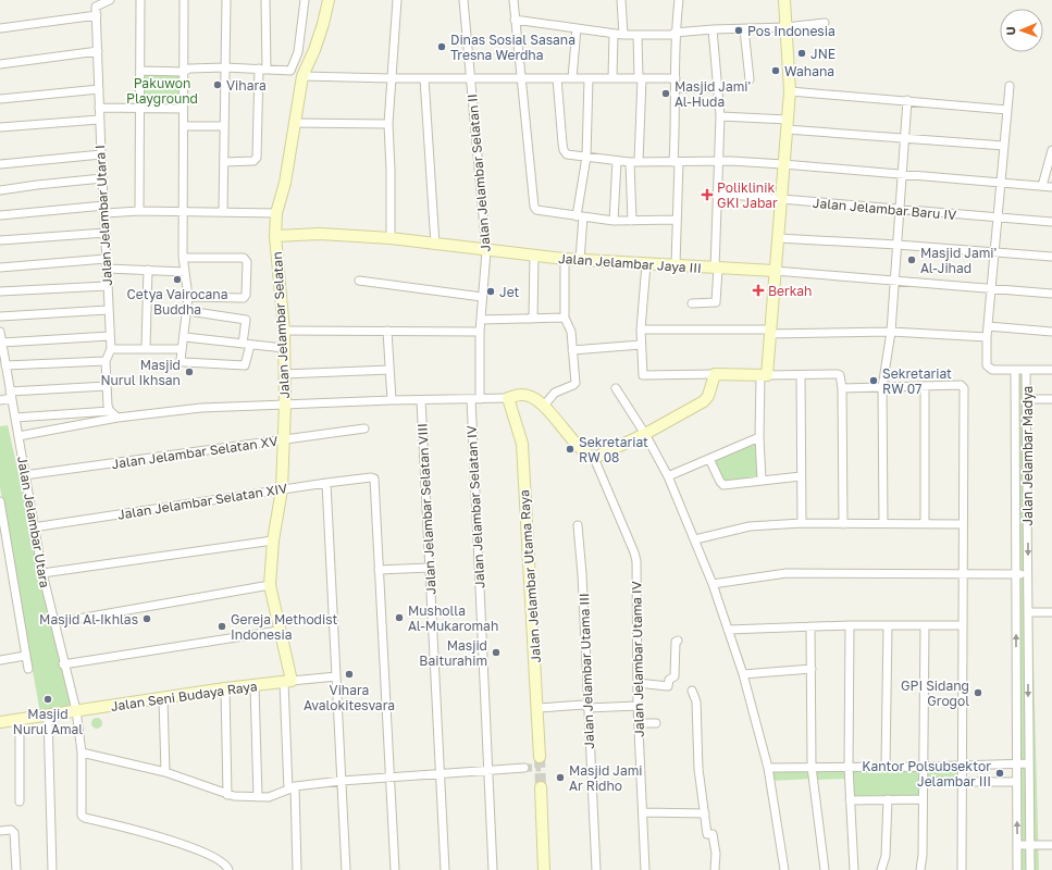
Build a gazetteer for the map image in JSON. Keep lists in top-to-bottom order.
{
  "streets": {
    "street": [
      "Jalan Jelambar Selatan II",
      "Jalan Jelambar Baru IV",
      "Jalan Jelambar Utara I",
      "Jalan Jelambar Jaya III",
      "Jalan Jelambar Selatan",
      "Jalan Jelambar Selatan XV",
      "Jalan Jelambar Madya",
      "Jalan Jelambar Selatan XIV",
      "Jalan Jelambar Selatan IV",
      "Jalan Jelambar Selatan VIII",
      "Jalan Jelambar Utara",
      "Jalan Jelambar Utama Raya",
      "Jalan Jelambar Utama IV",
      "Jalan Jelambar Utama III",
      "Jalan Seni Budaya Raya"
    ]
  },
  "crossings": [
    ["Jalan Jelambar Selatan II", "Jalan Jelambar Jaya III"],
    ["Jalan Jelambar Jaya III", "Jalan Jelambar Selatan"],
    ["Jalan Jelambar Selatan", "Jalan Jelambar Selatan XV"],
    ["Jalan Jelambar Selatan", "Jalan Jelambar Selatan XIV"],
    ["Jalan Jelambar Selatan", "Jalan Seni Budaya Raya"],
    ["Jalan Jelambar Selatan XV", "Jalan Jelambar Utara"],
    ["Jalan Jelambar Selatan XIV", "Jalan Jelambar Utara"],
    ["Jalan Jelambar Utara", "Jalan Seni Budaya Raya"]
  ],
  "parks": ["Pakuwon Playground"],
  "places": {
    "other": [
      "Pos Indonesia",
      "Dinas Sosial Sasana Tresna Werdha",
      "JNE",
      "Wahana",
      "Vihara",
      "Masjid Jami' Al-Huda",
      "Masjid Jami' Al-Jihad",
      "Cetya Vairocana Buddha",
      "Jet",
      "Masjid Nurul Ikhsan",
      "Sekretariat RW 07",
      "Sekretariat RW 08",
      "Musholla Al-Mukaromah",
      "Masjid Al-Ikhlas",
      "Gereja Methodist Indonesia",
      "Masjid Baiturahim",
      "Vihara Avalokitesvara",
      "GPI Sidang Grogol",
      "Masjid Nurul Amal",
      "Kantor Polsubsektor Jelambar III",
      "Masjid Jami Ar Ridho"
    ],
    "health": ["Poliklinik GKI Jabar", "Berkah"]
  },
  "north": "left"
}
